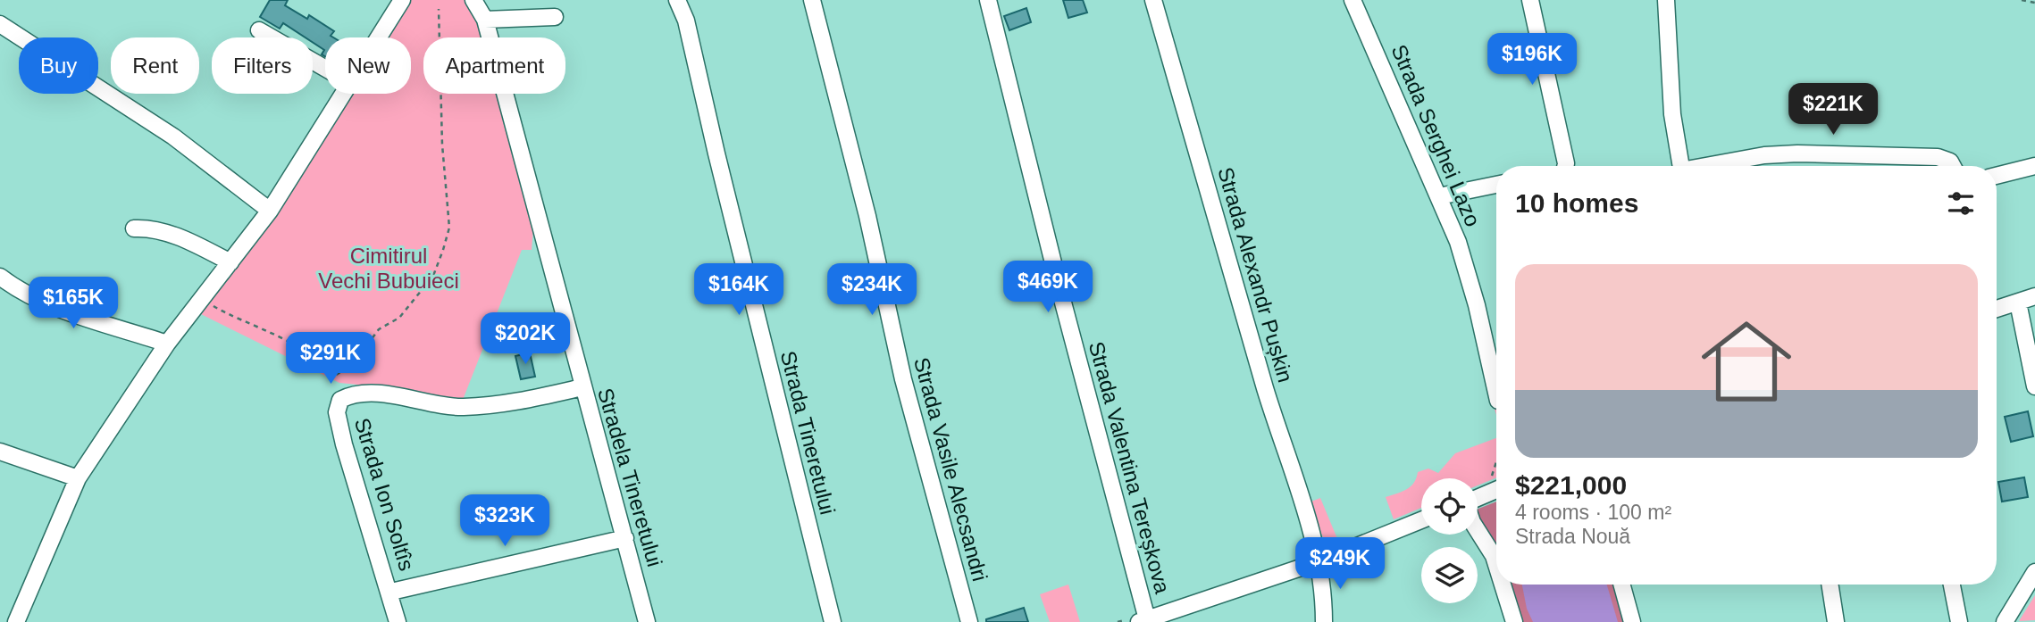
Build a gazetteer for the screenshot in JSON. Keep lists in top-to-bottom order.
{
  "streets": {
    "street": [
      "Strada Serghei Lazo",
      "Strada Alexandr Pușkin",
      "Strada Tineretului",
      "Strada Valentina Tereșkova",
      "Strada Vasile Alecsandri",
      "Stradela Tineretului",
      "Strada Ion Soltîs"
    ]
  },
  "crossings": [
    ["Stradela Tineretului", "Strada Ion Soltîs"]
  ],
  "parks": ["Cimitirul Vechi Bubuieci"],
  "page": {
    "price": [
      "$196K",
      "$221K",
      "$469K",
      "$164K",
      "$234K",
      "$165K",
      "$202K",
      "$291K",
      "$323K",
      "$249K"
    ],
    "chip": [
      "Buy",
      "Rent",
      "Filters",
      "New",
      "Apartment"
    ],
    "heading": "10 homes",
    "list": [
      {
        "name": "$221,000",
        "note": "4 rooms · 100 m² · Strada Nouă"
      }
    ]
  }
}
